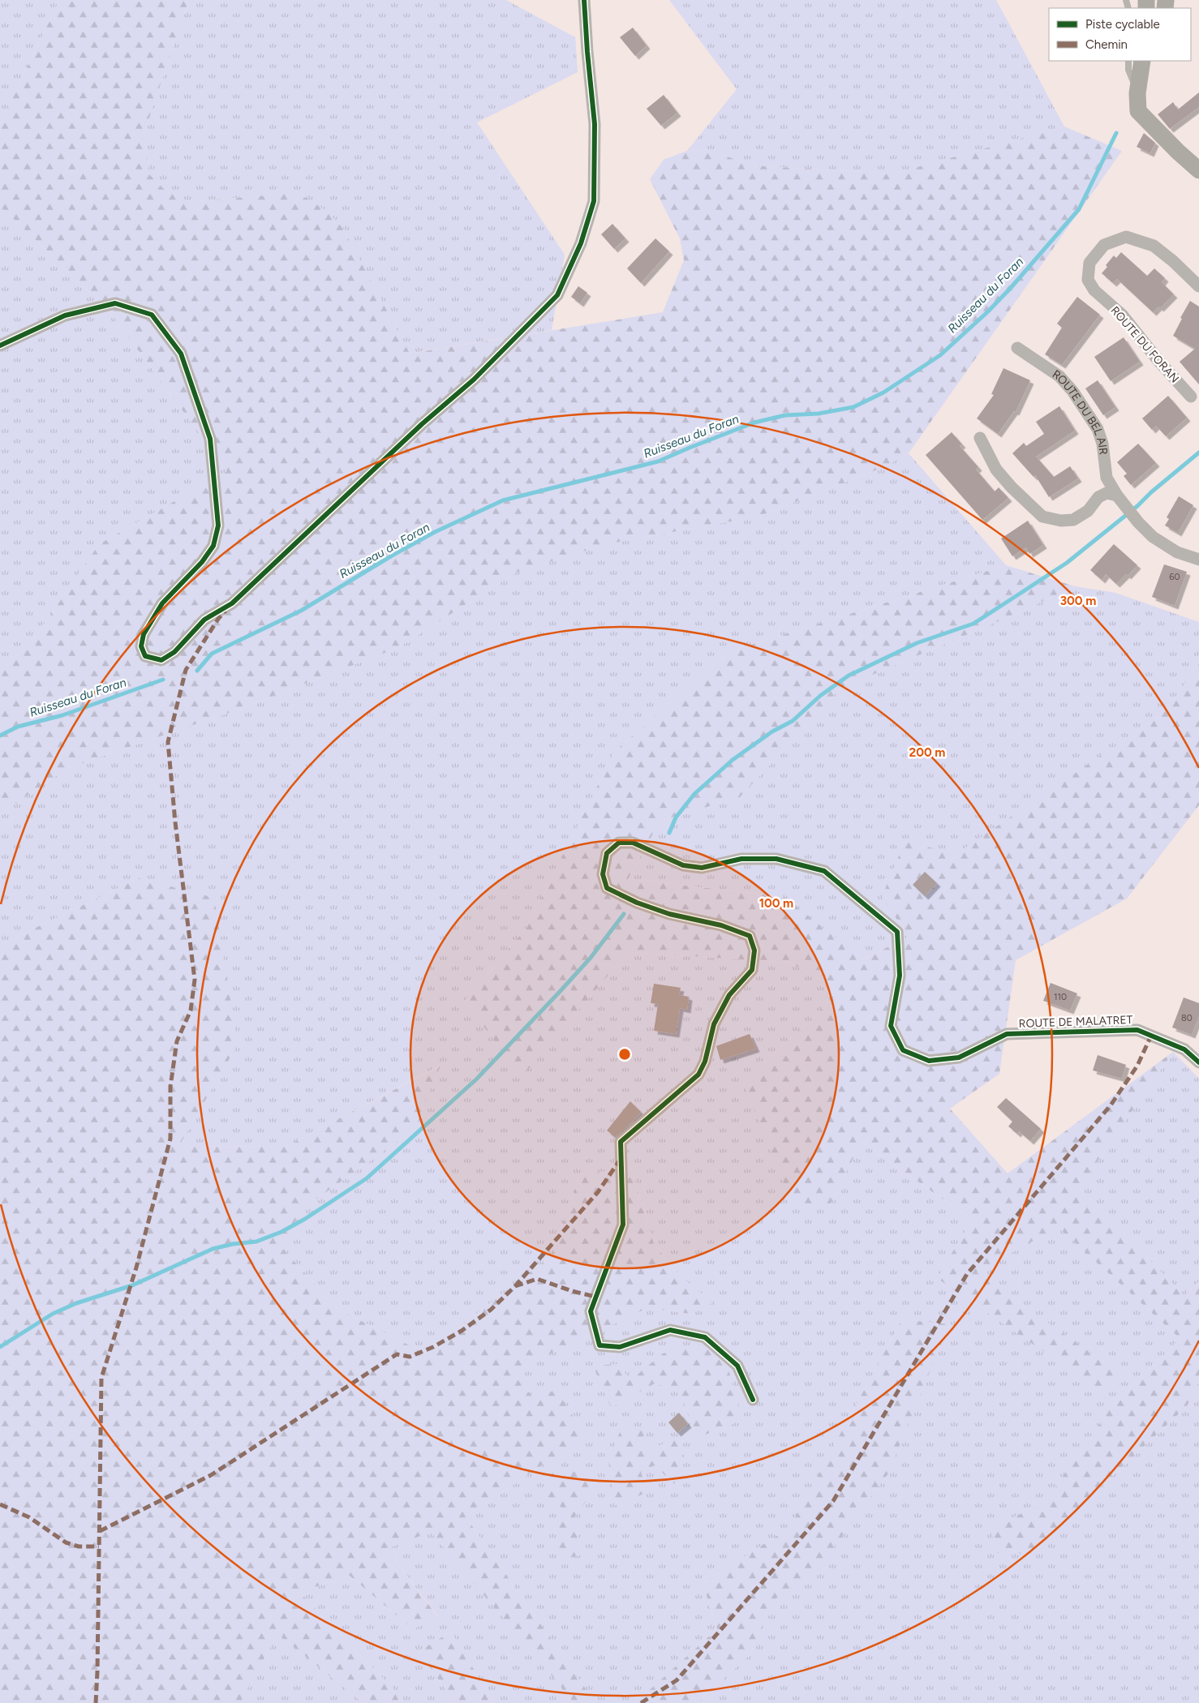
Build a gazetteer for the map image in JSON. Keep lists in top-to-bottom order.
{
  "streets": {
    "street": ["ROUTE DU FORAN", "ROUTE DU BEL AIR", "ROUTE DE MALATRET"]
  },
  "water": ["Ruisseau du Foran"],
  "house_numbers": ["60", "110", "80"],
  "legend": ["Piste cyclable", "Chemin"],
  "rings": ["300 m", "200 m", "100 m"]
}
